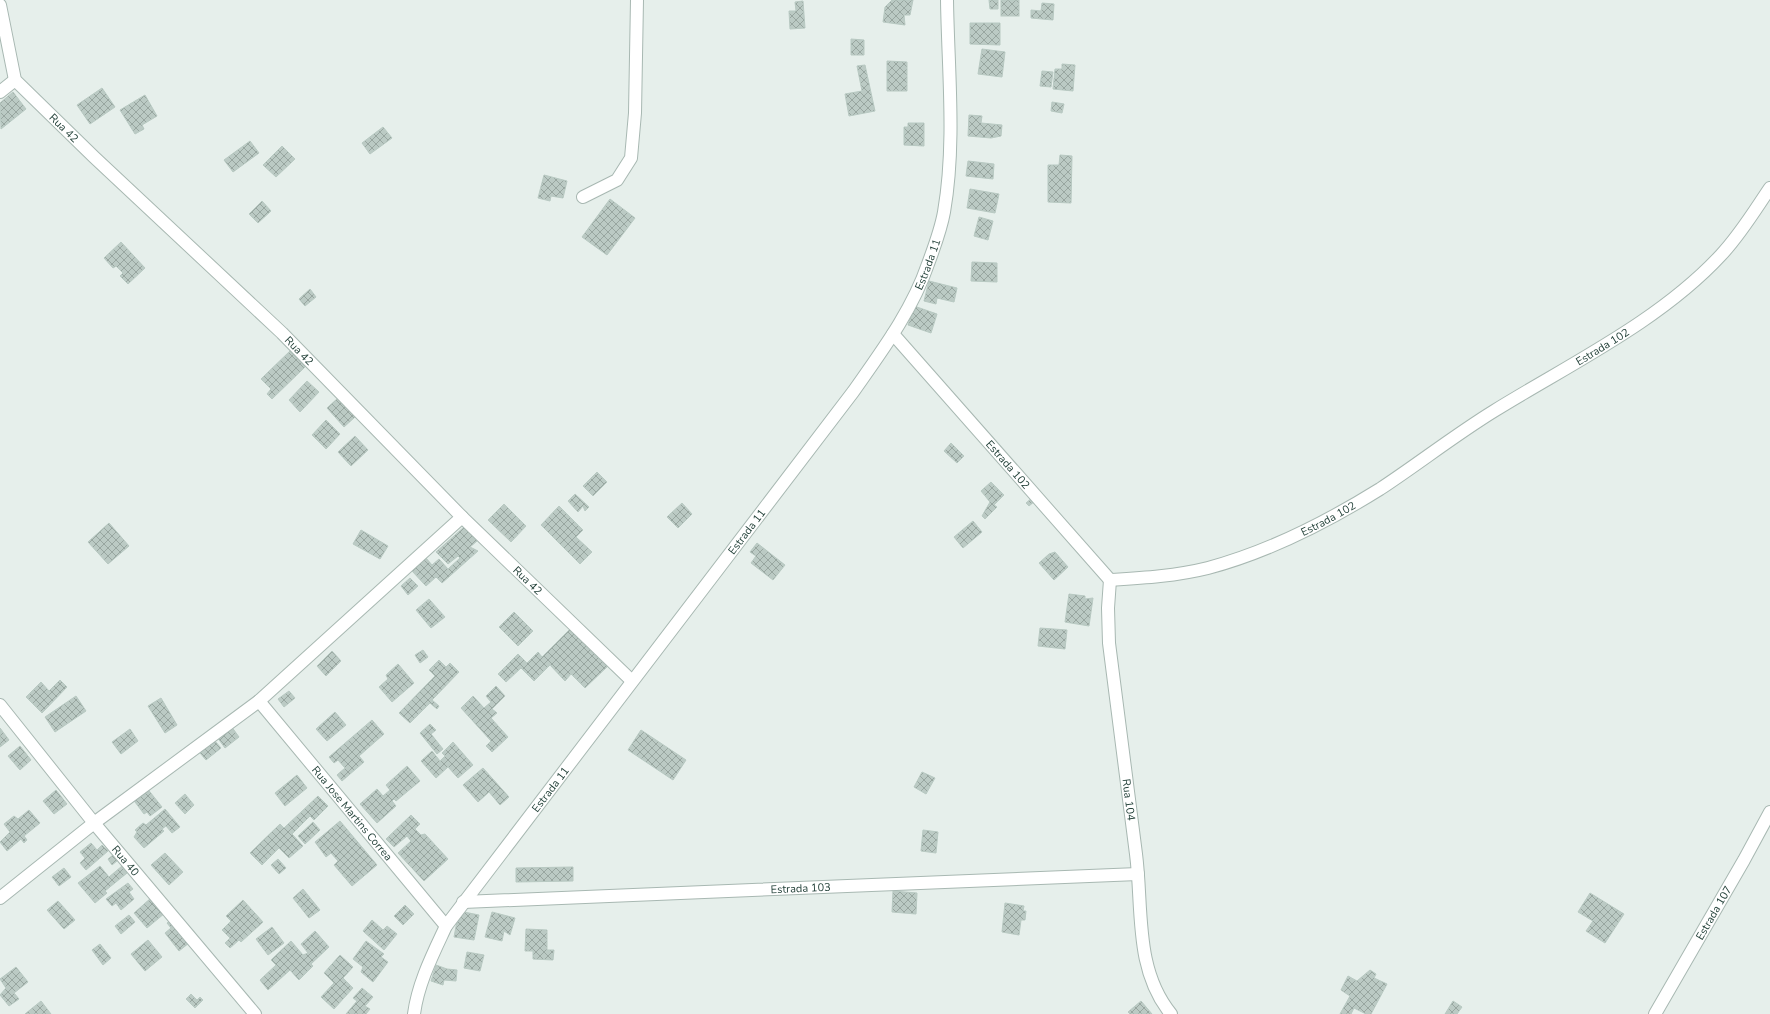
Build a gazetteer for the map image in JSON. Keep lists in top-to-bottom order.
{
  "streets": {
    "street": [
      "Rua 42",
      "Estrada 11",
      "Estrada 102",
      "Rua 104",
      "Rua Jose Martins Correa",
      "Rua 40",
      "Estrada 103",
      "Estrada 107"
    ]
  },
  "crossings": [
    ["Rua 42", "Estrada 11"],
    ["Estrada 11", "Estrada 102"],
    ["Estrada 11", "Rua Jose Martins Correa"],
    ["Estrada 11", "Estrada 103"],
    ["Estrada 102", "Rua 104"],
    ["Rua 104", "Estrada 103"]
  ]
}
